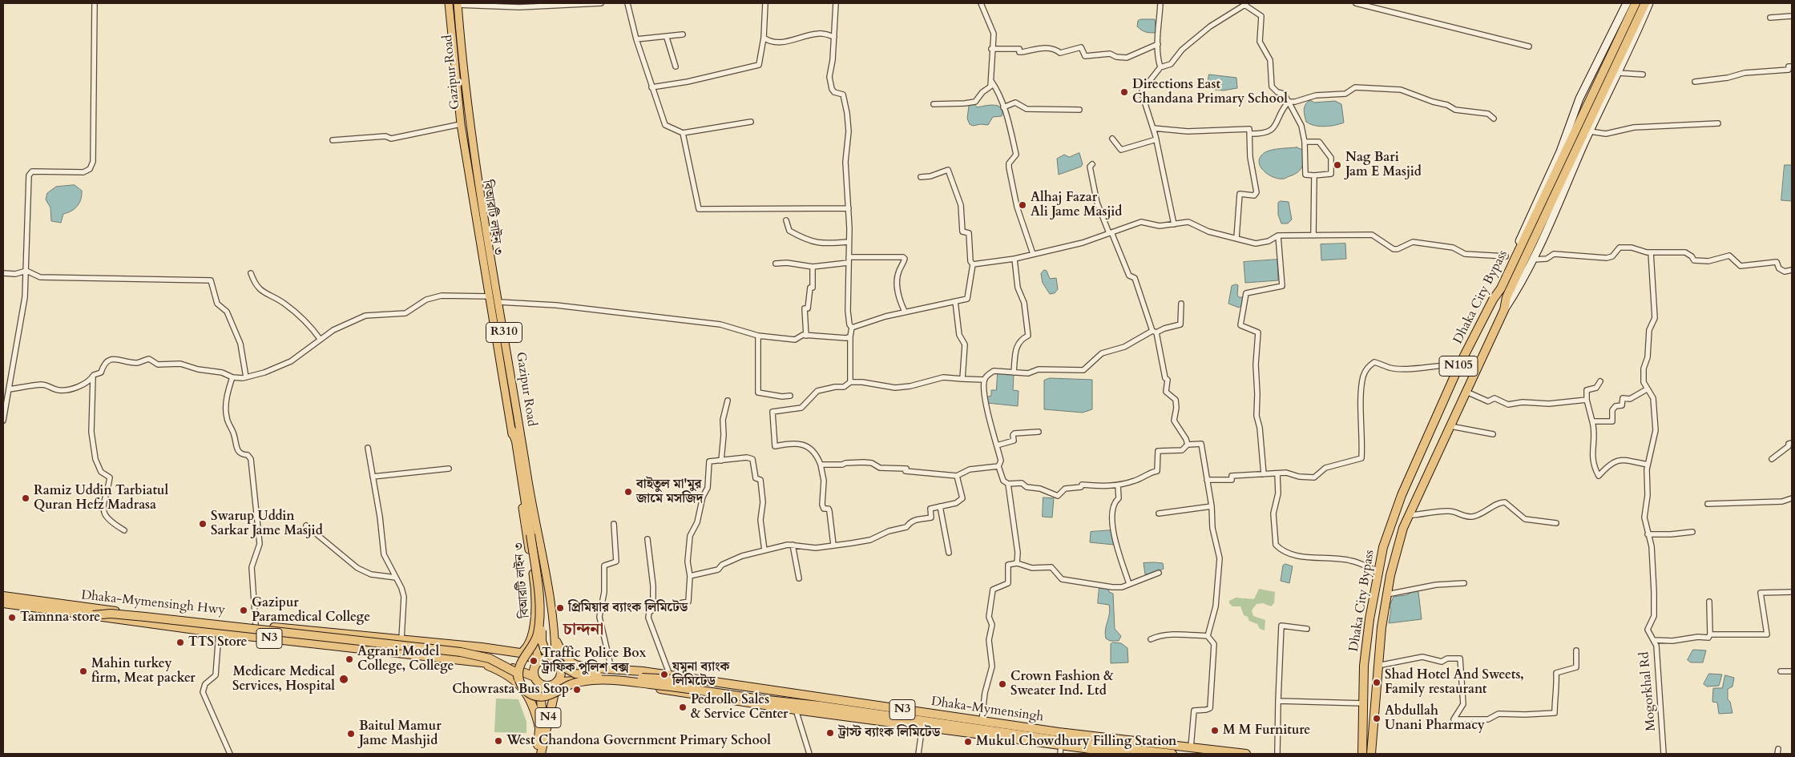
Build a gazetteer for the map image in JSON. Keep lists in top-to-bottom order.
{
  "streets": {
    "highway": [
      "বিআরটি লাইন ৩",
      "Dhaka City Bypass",
      "N105",
      "Dhaka-Mymensingh Hwy",
      "N3",
      "Dhaka-Mymensingh",
      "N4"
    ],
    "main road": ["Gazipur Road", "R310"],
    "street": ["Mogorkhal Rd"]
  },
  "crossings": [
    ["Gazipur Road", "বিআরটি লাইন ৩"],
    ["Gazipur Road", "Dhaka-Mymensingh Hwy"],
    ["Gazipur Road", "Dhaka-Mymensingh"],
    ["Gazipur Road", "N4"],
    ["বিআরটি লাইন ৩", "Dhaka-Mymensingh"],
    ["Dhaka-Mymensingh Hwy", "N3"],
    ["Dhaka-Mymensingh Hwy", "Dhaka-Mymensingh"],
    ["Dhaka-Mymensingh Hwy", "N4"],
    ["N3", "N4"],
    ["Dhaka-Mymensingh", "N4"]
  ],
  "districts": ["চান্দনা"],
  "places": [
    "Directions East Chandana Primary School",
    "Nag Bari Jam E Masjid",
    "Alhaj Fazar Ali Jame Masjid",
    "বাইতুল মা'মুর জামে মসজিদ",
    "Ramiz Uddin Tarbiatul Quran Hefz Madrasa",
    "Swarup Uddin Sarkar Jame Masjid",
    "প্রিমিয়ার ব্যাংক লিমিটেড",
    "Gazipur Paramedical College",
    "Tamnna store",
    "TTS Store",
    "Agrani Model College, College",
    "Traffic Police Box ট্রাফিক পুলিশ বক্স",
    "Mahin turkey firm, Meat packer",
    "যমুনা ব্যাংক লিমিটেড",
    "Medicare Medical Services, Hospital",
    "Shad Hotel And Sweets, Family restaurant",
    "Crown Fashion & Sweater Ind. Ltd",
    "Chowrasta Bus Stop",
    "Pedrollo Sales & Service Center",
    "Abdullah Unani Pharmacy",
    "M M Furniture",
    "ট্রাস্ট ব্যাংক লিমিটেড",
    "Baitul Mamur Jame Mashjid",
    "West Chandona Government Primary School",
    "Mukul Chowdhury Filling Station"
  ]
}
